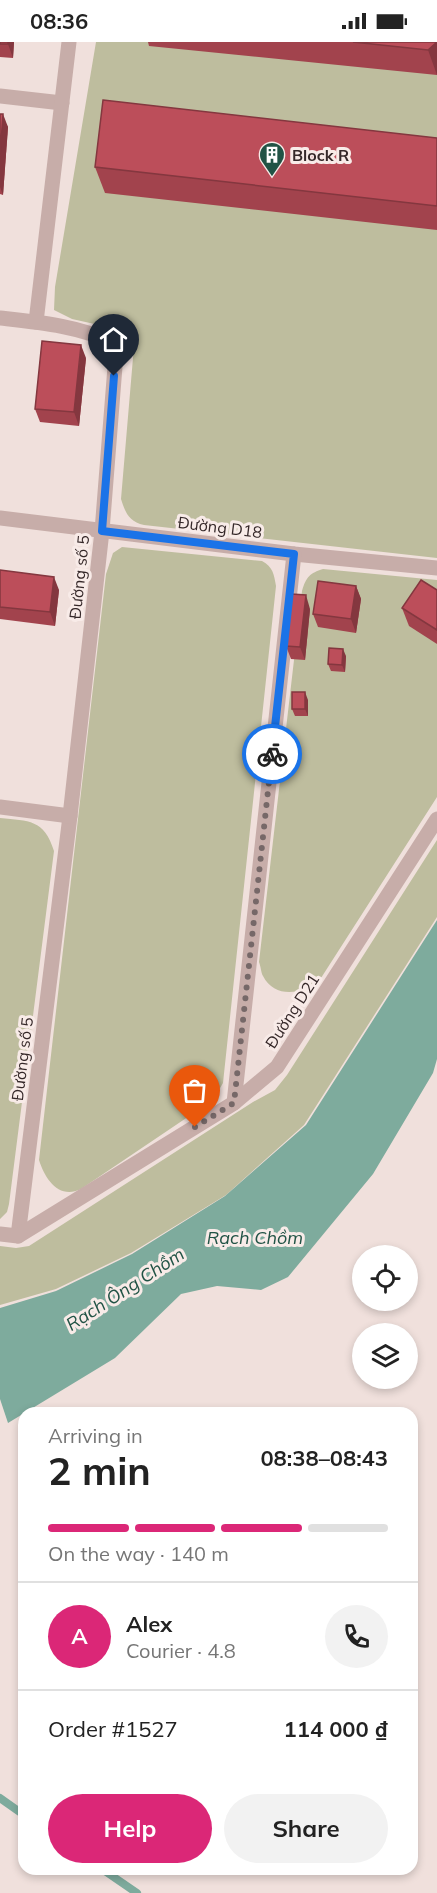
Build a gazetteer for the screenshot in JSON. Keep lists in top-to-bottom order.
{
  "streets": {
    "street": ["Đường D18", "Đường số 5", "Đường D21"]
  },
  "crossings": [
    ["Đường D18", "Đường số 5"],
    ["Đường số 5", "Đường D21"]
  ],
  "water": ["Rạch Chồm", "Rạch Ông Chồm"],
  "places": {
    "building": ["Block R"]
  },
  "page": {
    "status": "08:36",
    "heading": ["2 min", "Arriving in", "08:38–08:43"],
    "panel": [
      "Alex",
      "Courier · 4.8",
      "Order #1527",
      "114 000 ₫"
    ],
    "bar": "On the way · 140 m",
    "round": "A",
    "buttons": ["Help", "Share"]
  }
}
